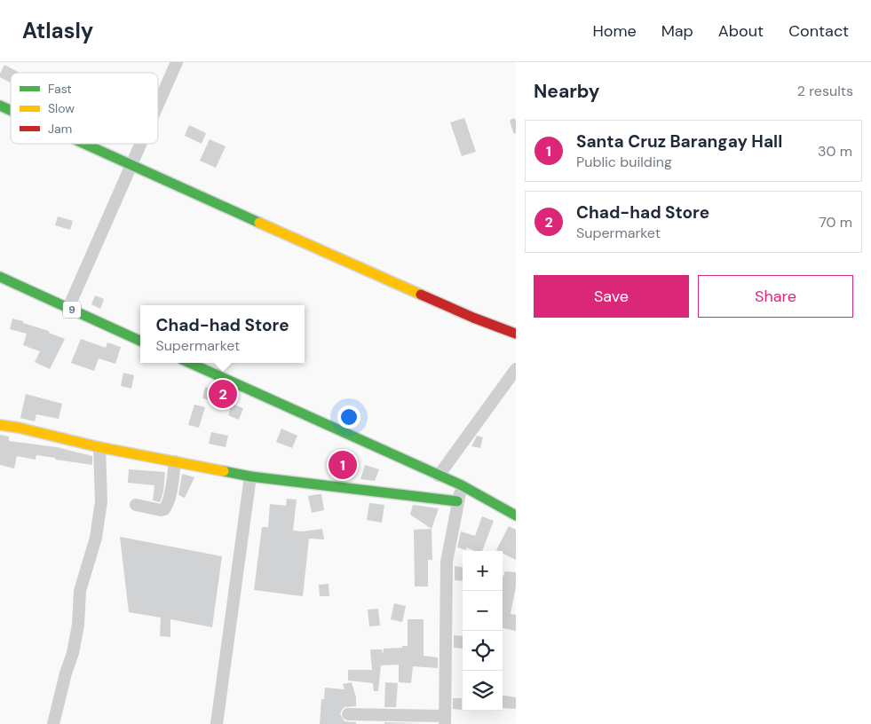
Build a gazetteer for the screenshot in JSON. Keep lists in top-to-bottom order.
{
  "streets": {
    "main road": ["9"]
  },
  "legend": ["Fast", "Slow", "Jam"],
  "page": {
    "header": "Atlasly",
    "nav": [
      "Home",
      "Map",
      "About",
      "Contact"
    ],
    "heading": ["Nearby", "2 results"],
    "list": [
      {
        "mark": "1",
        "name": "Santa Cruz Barangay Hall",
        "note": "Public building",
        "value": "30 m"
      },
      {
        "mark": "2",
        "name": "Chad-had Store",
        "note": "Supermarket",
        "value": "70 m"
      }
    ],
    "buttons": ["Save", "Share"],
    "popup": ["Chad-had Store", "Supermarket"],
    "pins": ["2", "1"],
    "map_buttons": ["+", "−"]
  }
}
